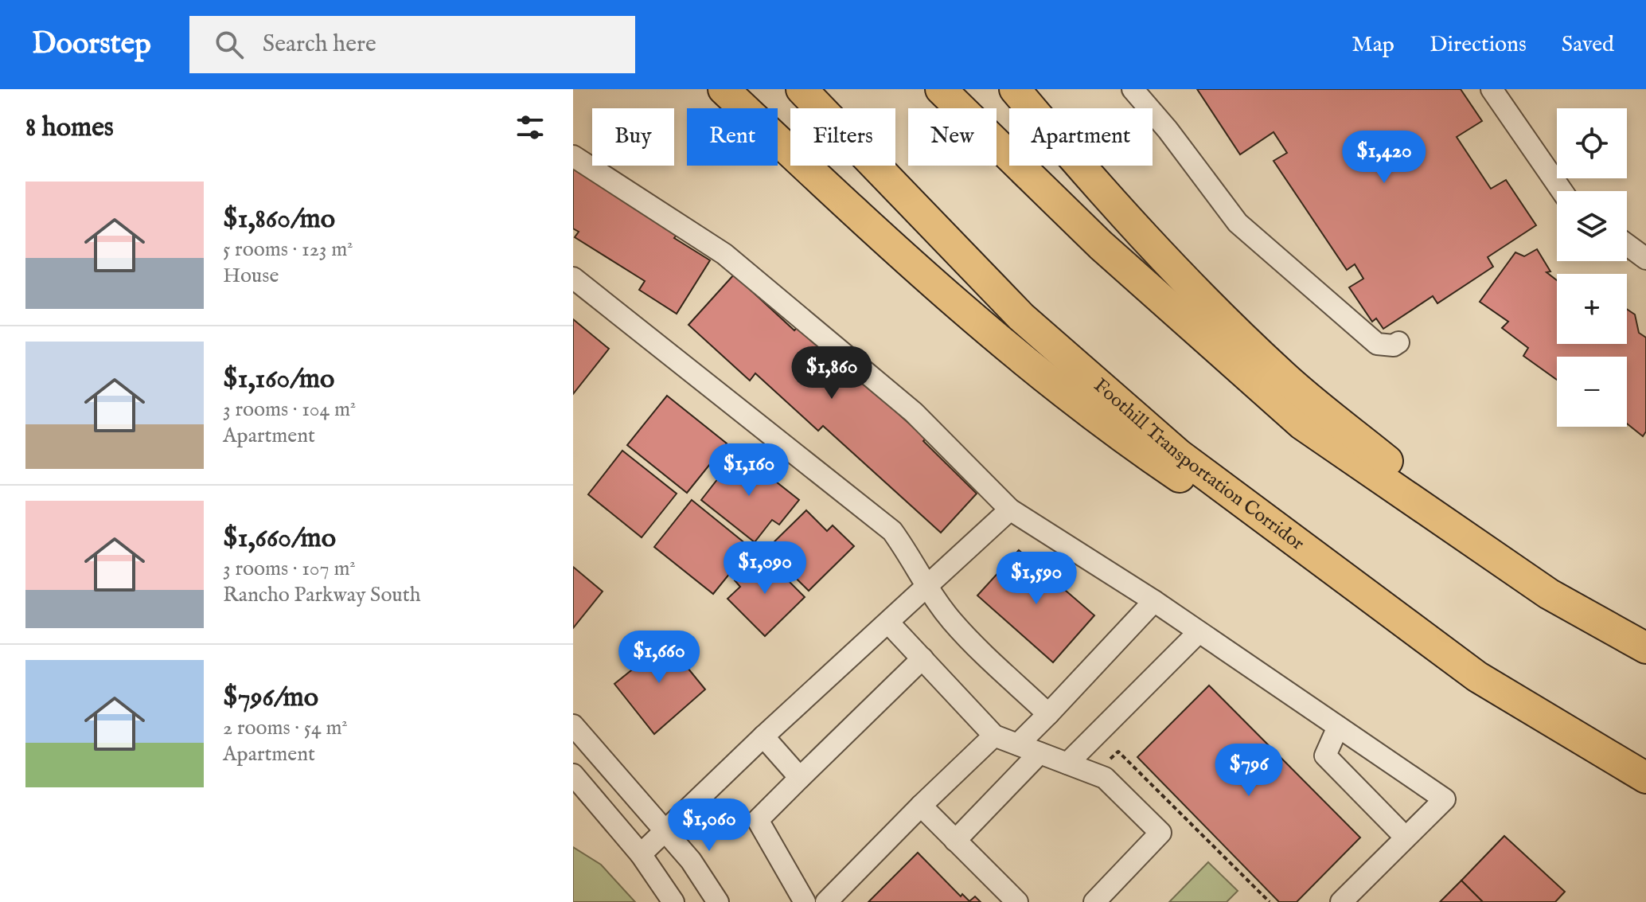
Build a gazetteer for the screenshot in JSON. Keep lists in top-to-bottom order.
{
  "streets": {
    "highway": ["Foothill Transportation Corridor"]
  },
  "page": {
    "header": "Doorstep",
    "search": "Search here",
    "nav": ["Map", "Directions", "Saved"],
    "heading": "8 homes",
    "map_buttons": ["+", "−"],
    "chip": [
      "Buy",
      "Rent",
      "Filters",
      "New",
      "Apartment"
    ],
    "price": [
      "$1,420",
      "$1,860",
      "$1,160",
      "$1,090",
      "$1,590",
      "$1,660",
      "$796",
      "$1,060"
    ],
    "list": [
      {
        "name": "$1,860/mo",
        "note": "5 rooms · 123 m² · House"
      },
      {
        "name": "$1,160/mo",
        "note": "3 rooms · 104 m² · Apartment"
      },
      {
        "name": "$1,660/mo",
        "note": "3 rooms · 107 m² · Rancho Parkway South"
      },
      {
        "name": "$796/mo",
        "note": "2 rooms · 54 m² · Apartment"
      }
    ]
  }
}
